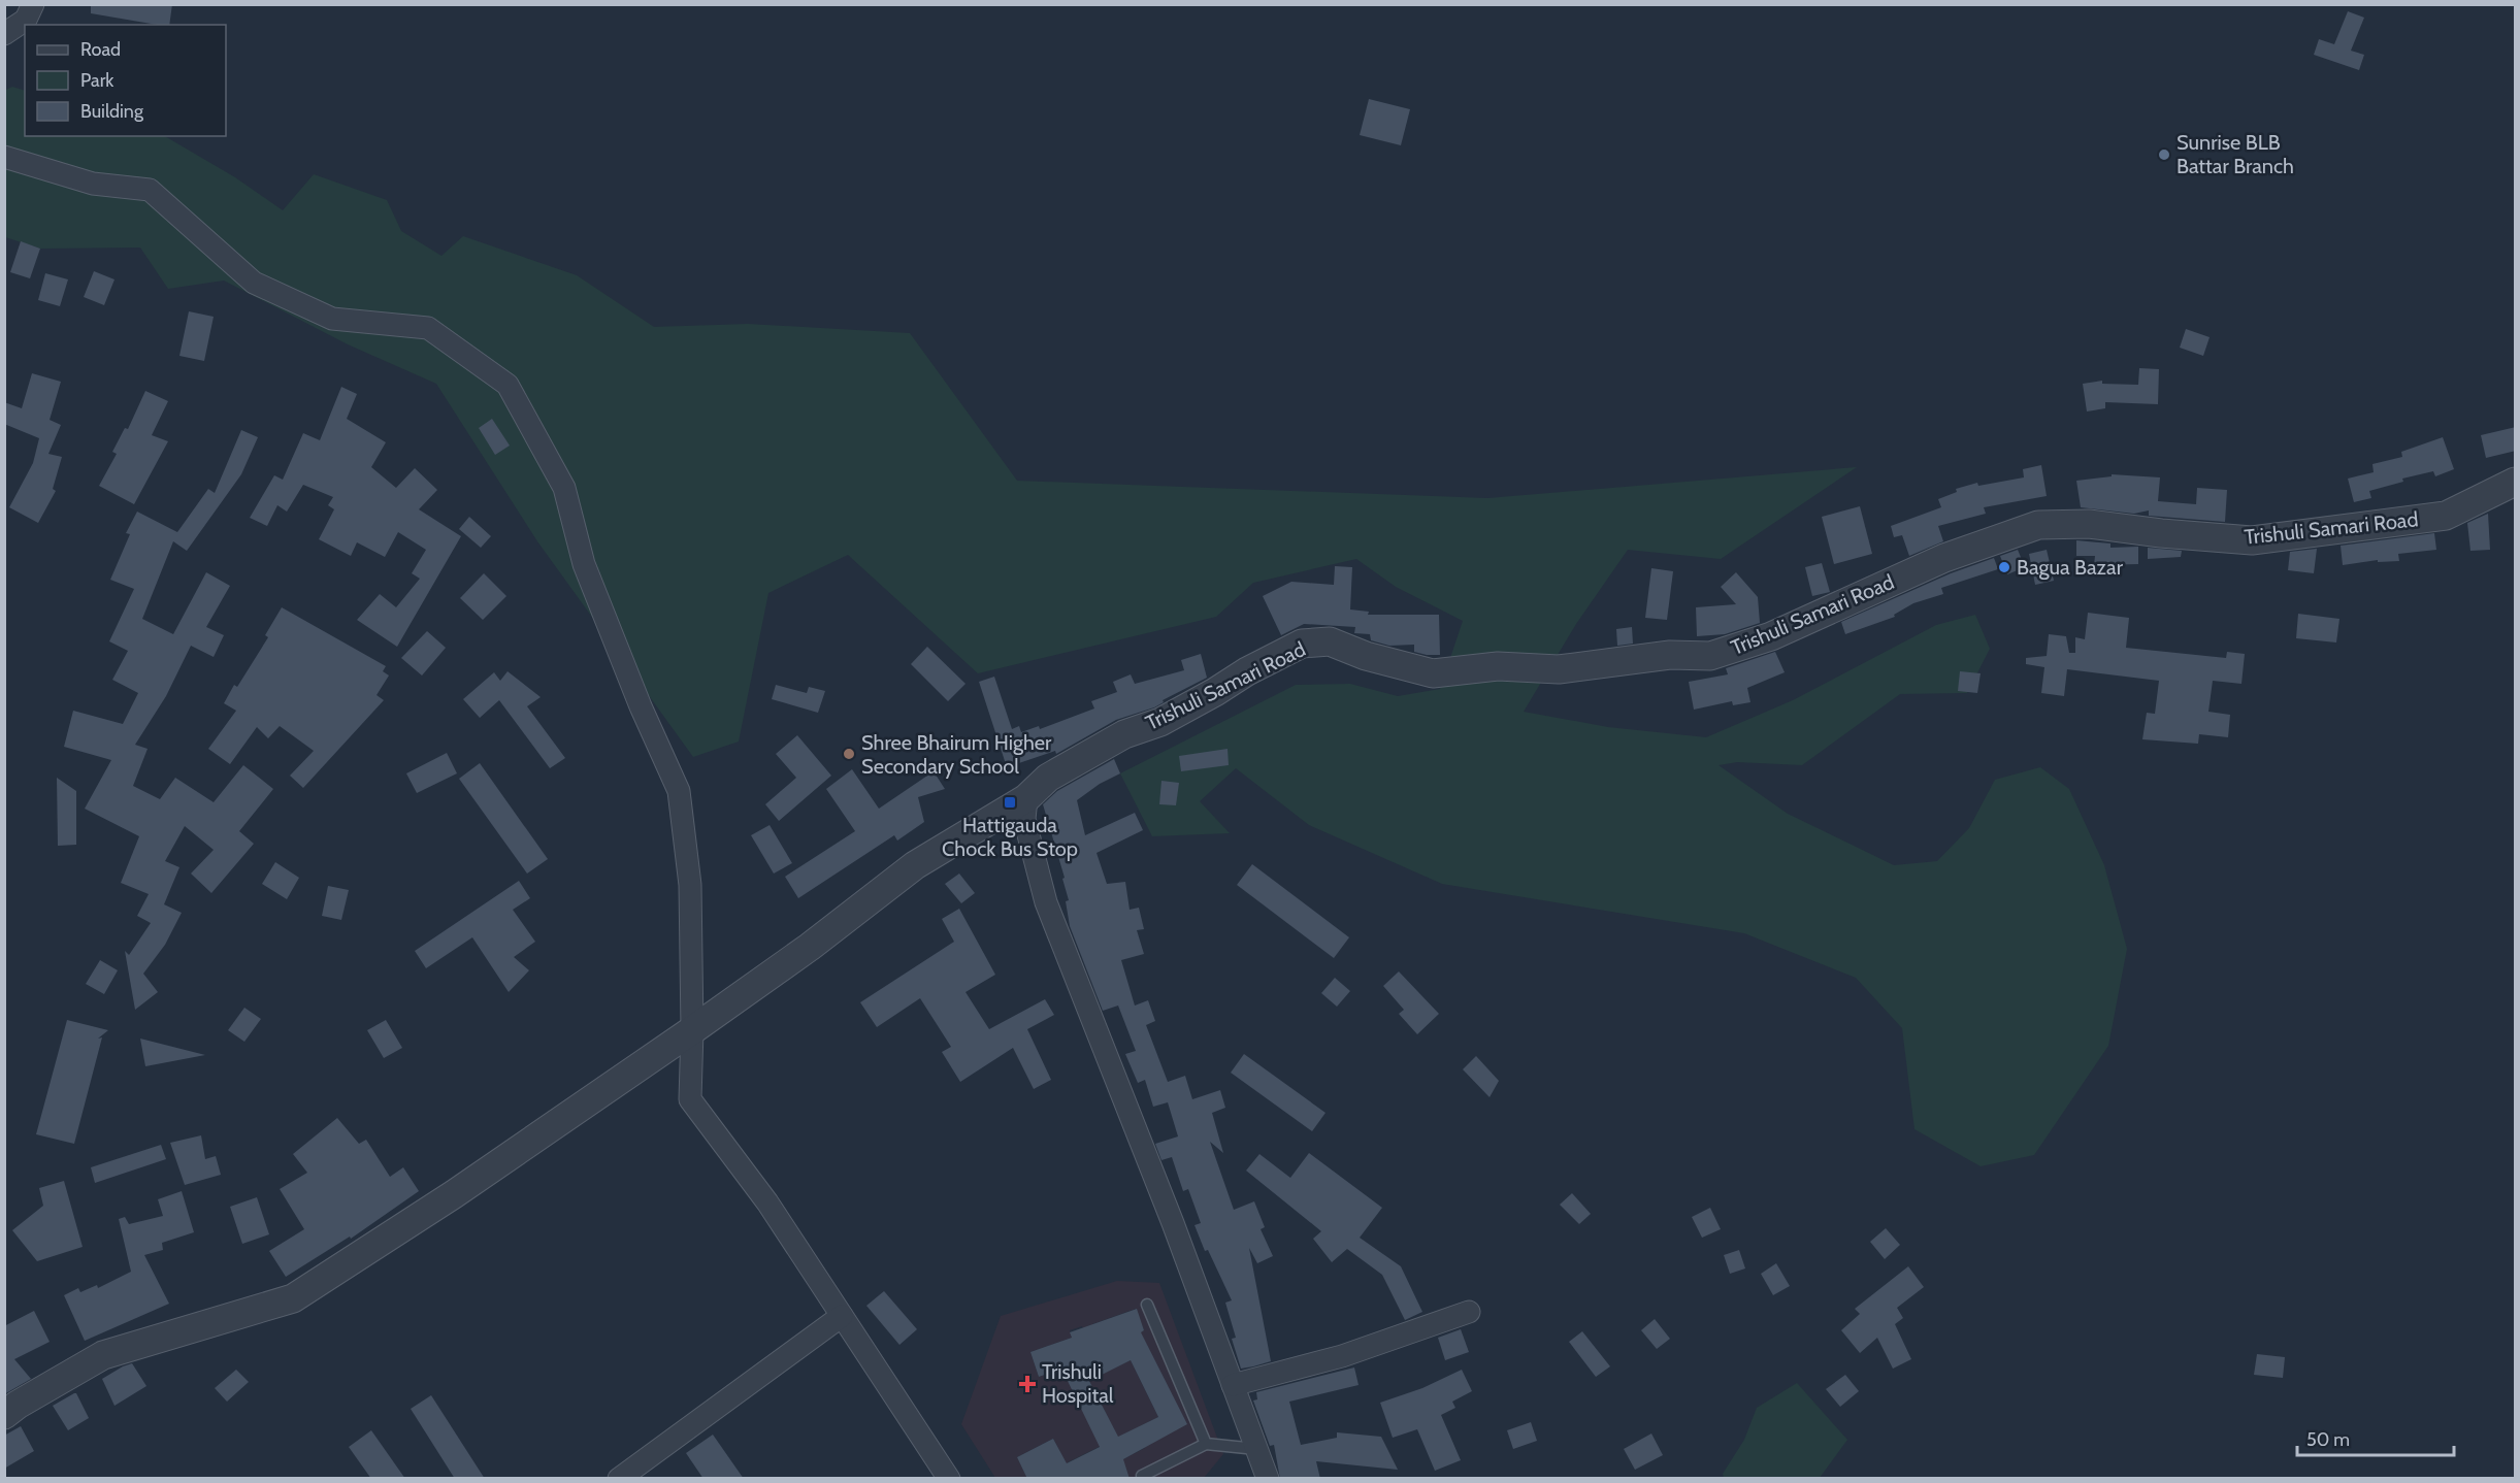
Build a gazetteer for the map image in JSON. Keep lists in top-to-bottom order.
{
  "streets": {
    "street": ["Trishuli Samari Road"]
  },
  "places": {
    "other": ["Sunrise BLB Battar Branch", "Bagua Bazar", "Shree Bhairum Higher Secondary School"],
    "transit": ["Hattigauda Chock Bus Stop"],
    "health": ["Trishuli Hospital"]
  },
  "legend": ["Road", "Park", "Building"],
  "scale_bar": "50 m"
}
